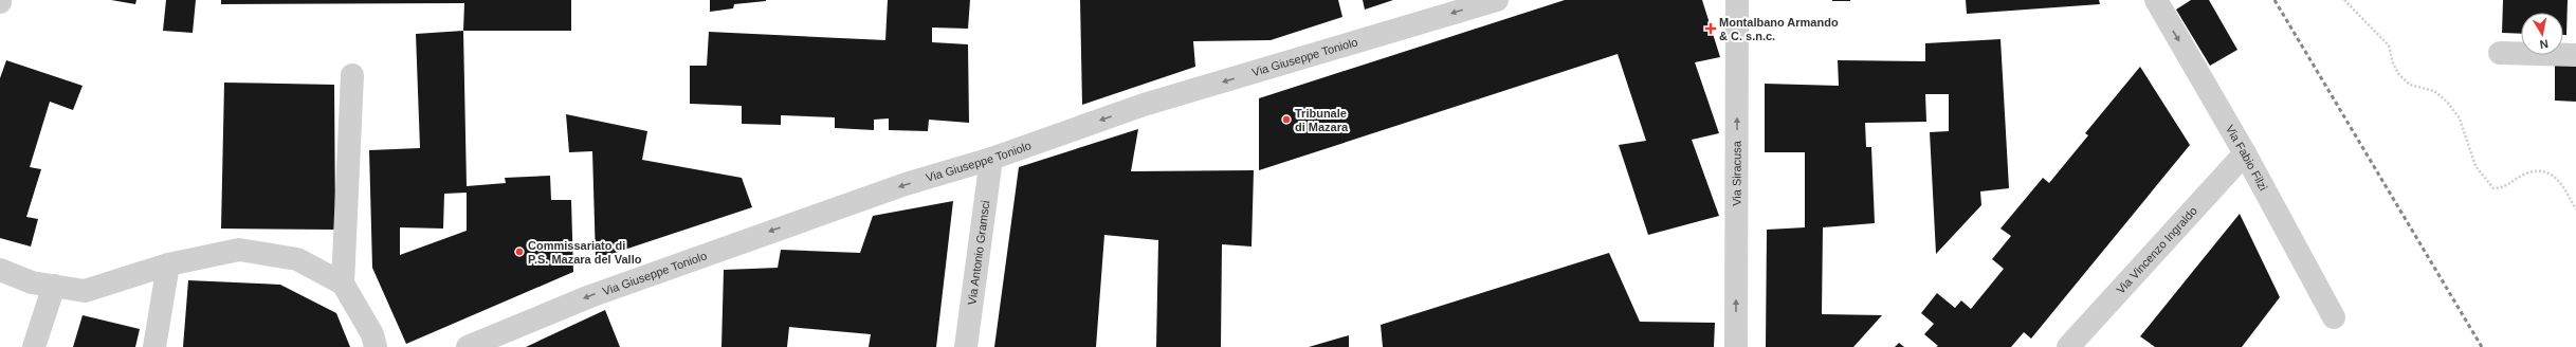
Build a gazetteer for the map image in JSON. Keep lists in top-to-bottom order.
{
  "streets": {
    "street": [
      "Via Giuseppe Toniolo",
      "Via Fabio Filzi",
      "Via Siracusa",
      "Via Vincenzo Ingraldo",
      "Via Antonio Gramsci"
    ]
  },
  "crossings": [
    ["Via Giuseppe Toniolo", "Via Antonio Gramsci"],
    ["Via Fabio Filzi", "Via Vincenzo Ingraldo"]
  ],
  "one_way": ["Via Giuseppe Toniolo", "Via Fabio Filzi", "Via Siracusa"],
  "places": {
    "health": ["Montalbano Armando & C. s.n.c."],
    "other": ["Tribunale di Mazara", "Commissariato di P.S. Mazara del Vallo"]
  },
  "north": "bottom"
}
